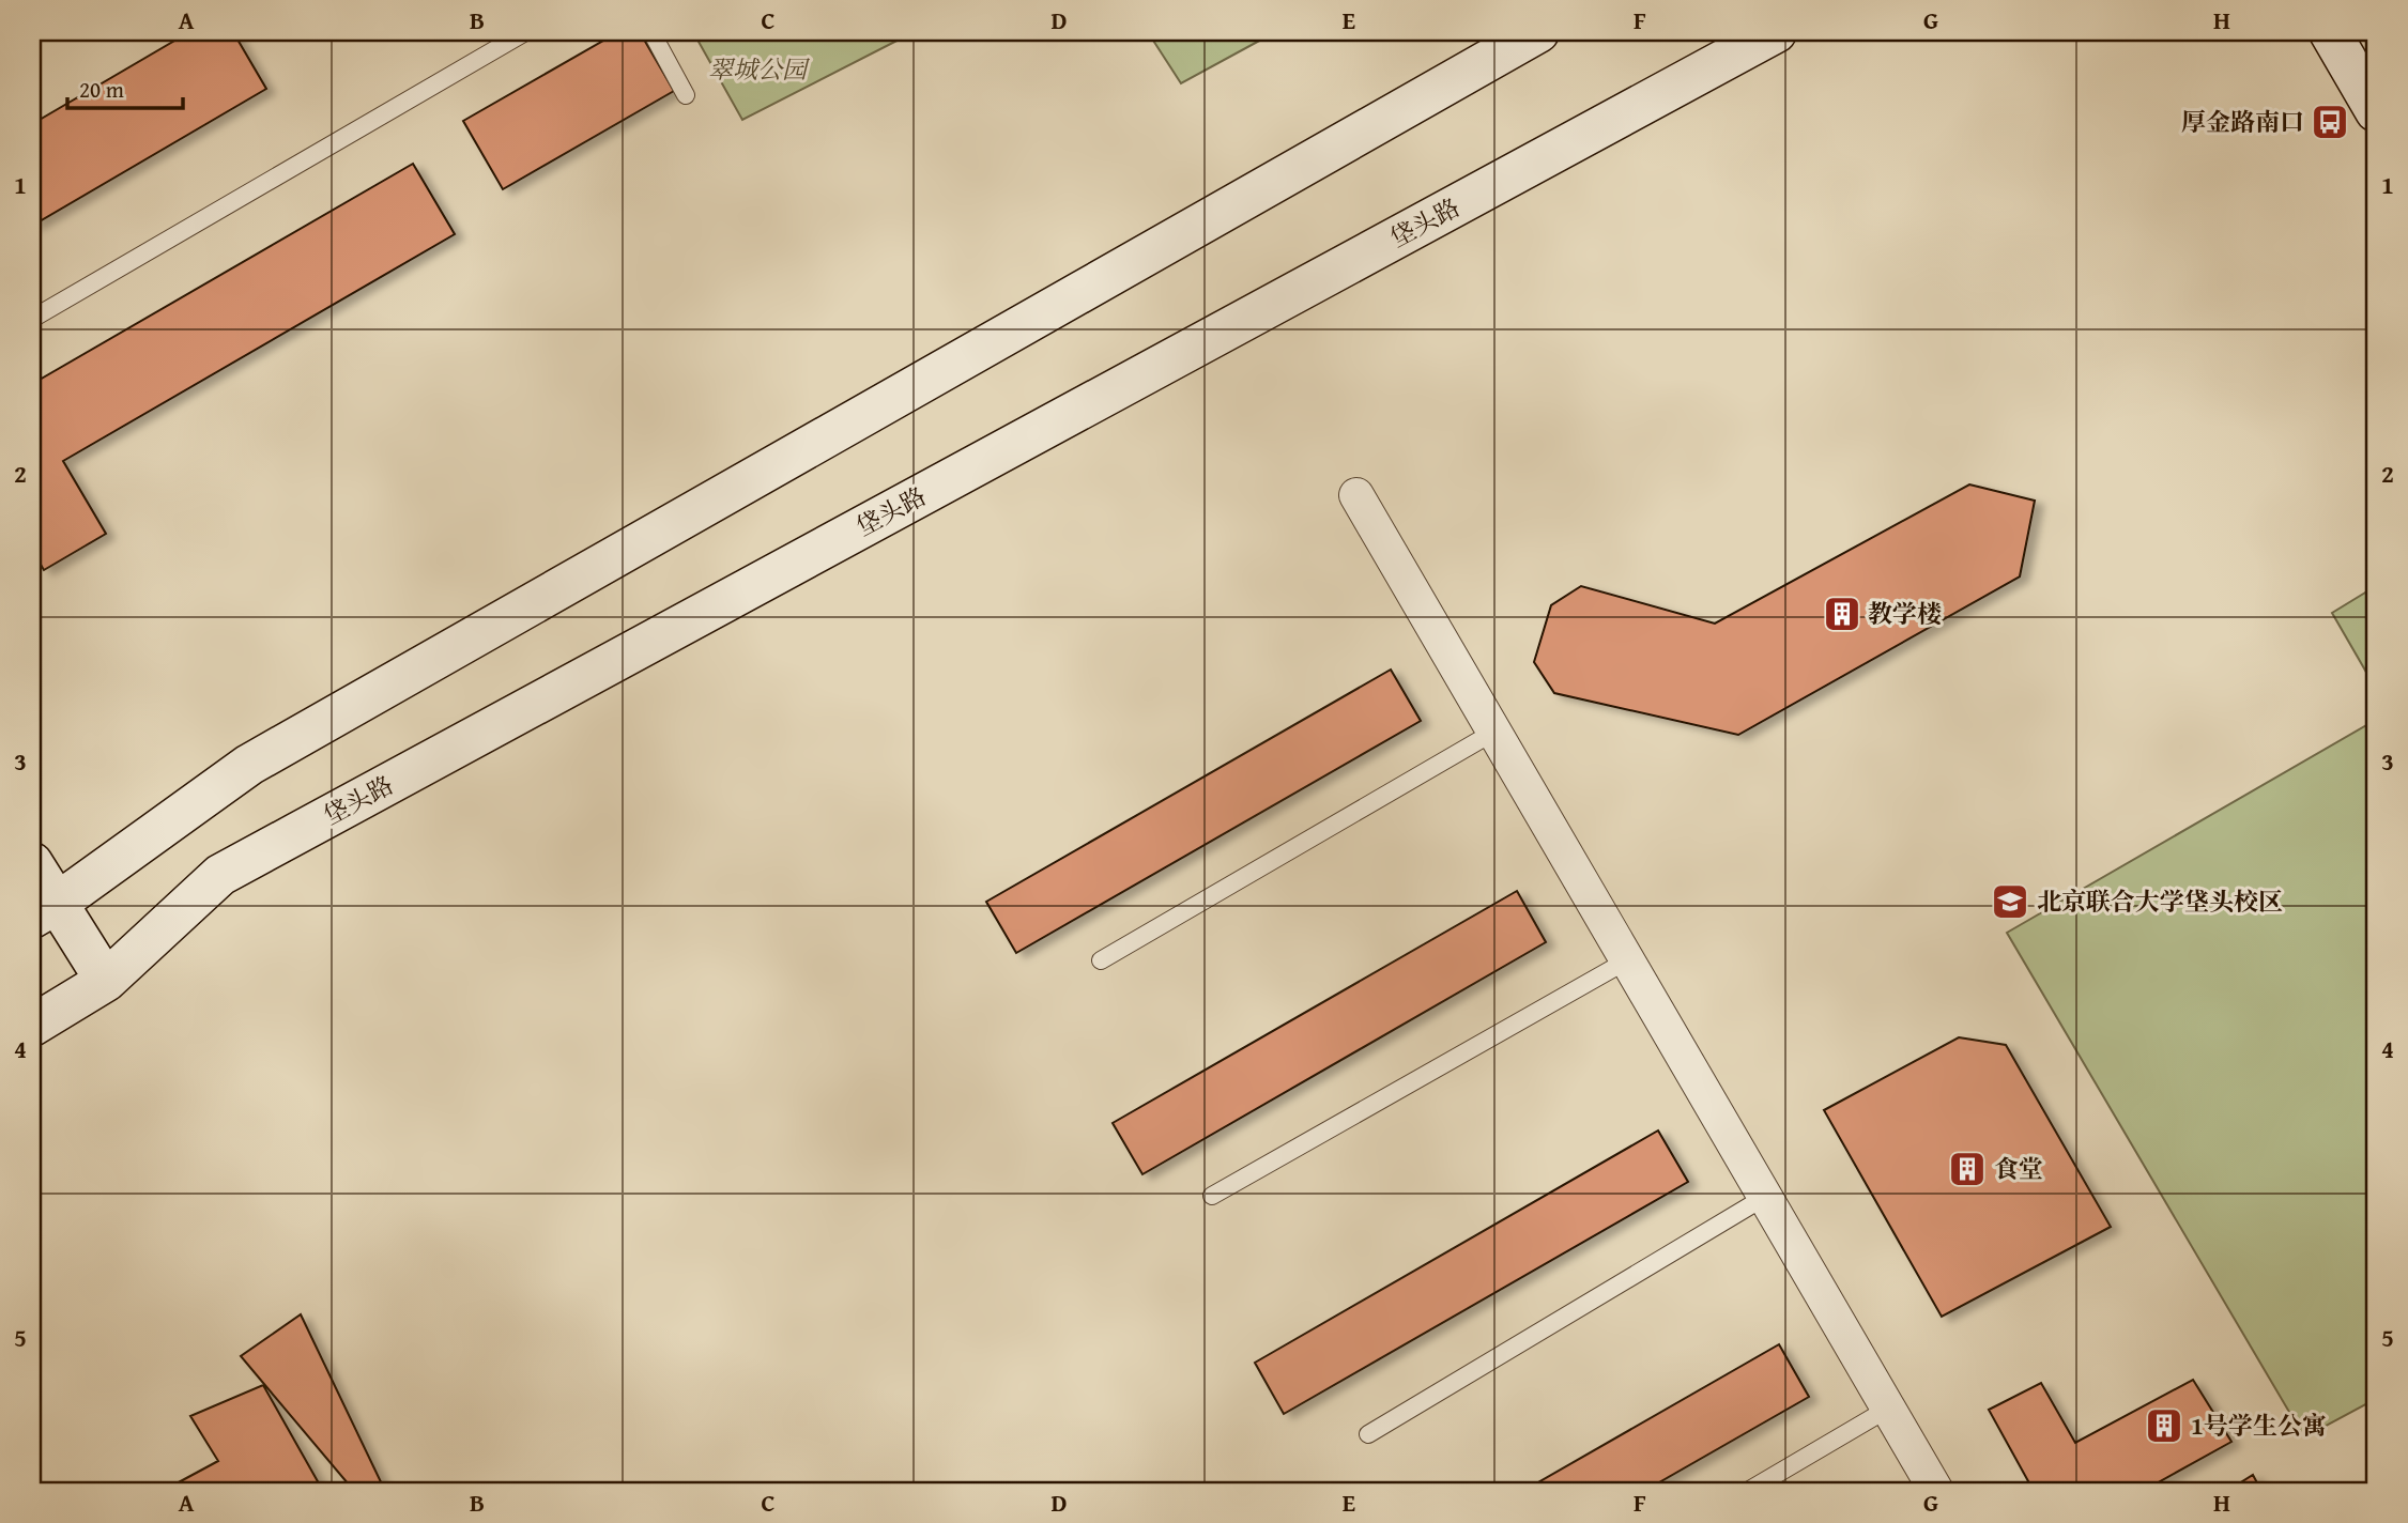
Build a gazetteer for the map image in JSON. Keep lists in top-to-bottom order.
{
  "streets": {
    "main road": ["垡头路"]
  },
  "parks": ["翠城公园"],
  "places": {
    "bus stop": ["厚金路南口"],
    "building": ["教学楼", "食堂", "1号学生公寓"],
    "school or university": ["北京联合大学垡头校区"]
  },
  "scale_bar": "20 m",
  "grid": {
    "columns": [
      "A",
      "B",
      "C",
      "D",
      "E",
      "F",
      "G",
      "H"
    ],
    "rows": [
      "1",
      "2",
      "3",
      "4",
      "5"
    ]
  }
}
